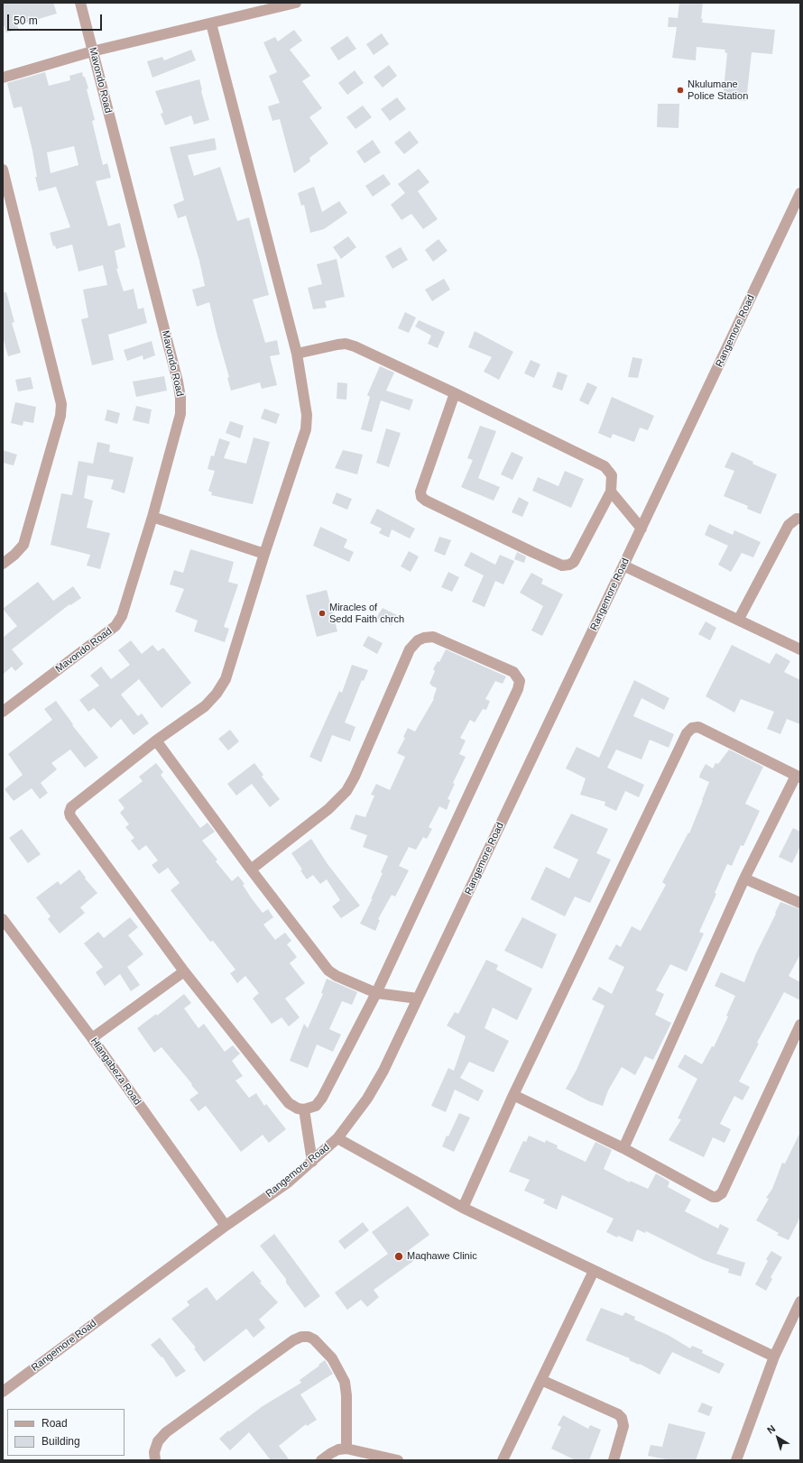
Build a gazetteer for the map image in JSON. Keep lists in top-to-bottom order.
{
  "streets": {
    "street": ["Mavondo Road", "Rangemore Road", "Hlangabeza Road"]
  },
  "crossings": [
    ["Rangemore Road", "Hlangabeza Road"]
  ],
  "places": ["Nkulumane Police Station", "Miracles of Sedd Faith chrch", "Maqhawe Clinic"],
  "legend": ["Road", "Building"],
  "scale_bar": "50 m",
  "north": "top left"
}
